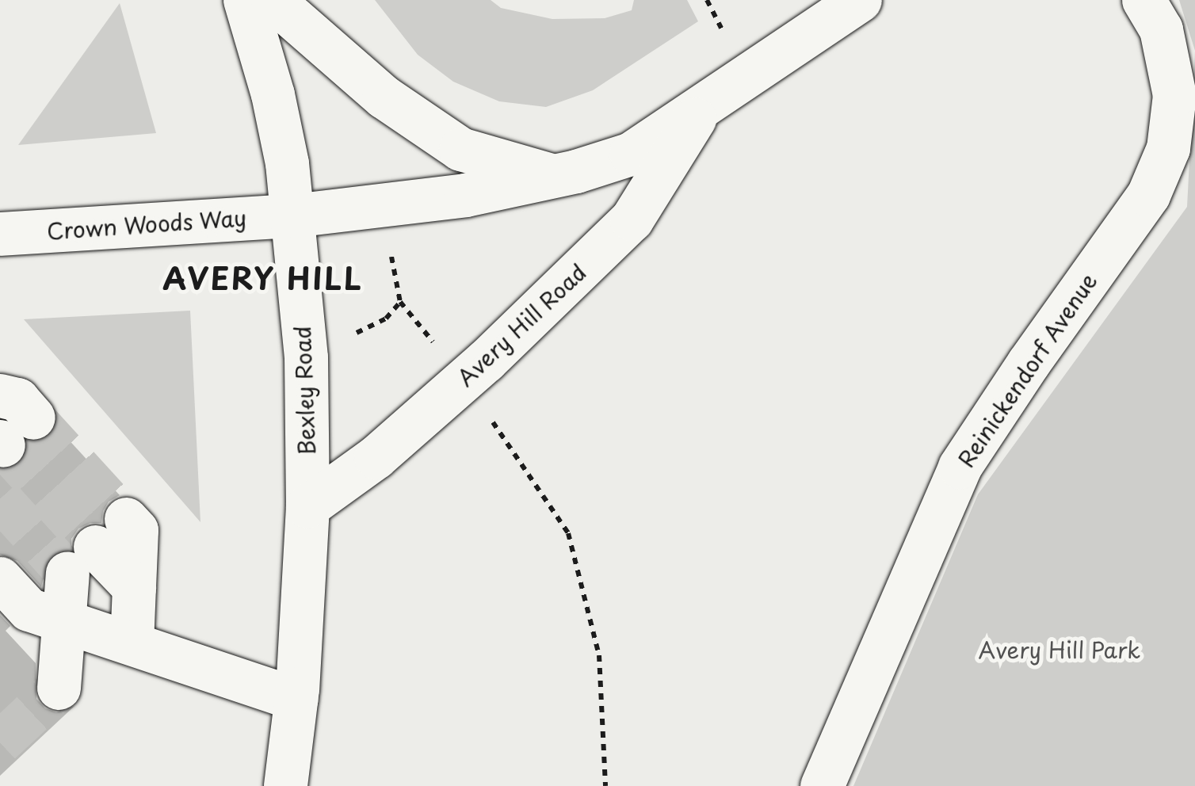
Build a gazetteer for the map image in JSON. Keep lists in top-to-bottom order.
{
  "streets": {
    "main road": [
      "Crown Woods Way",
      "Avery Hill Road",
      "Reinickendorf Avenue",
      "Bexley Road"
    ]
  },
  "crossings": [
    ["Crown Woods Way", "Avery Hill Road"],
    ["Crown Woods Way", "Bexley Road"],
    ["Avery Hill Road", "Bexley Road"]
  ],
  "districts": ["AVERY HILL"],
  "parks": ["Avery Hill Park"]
}
